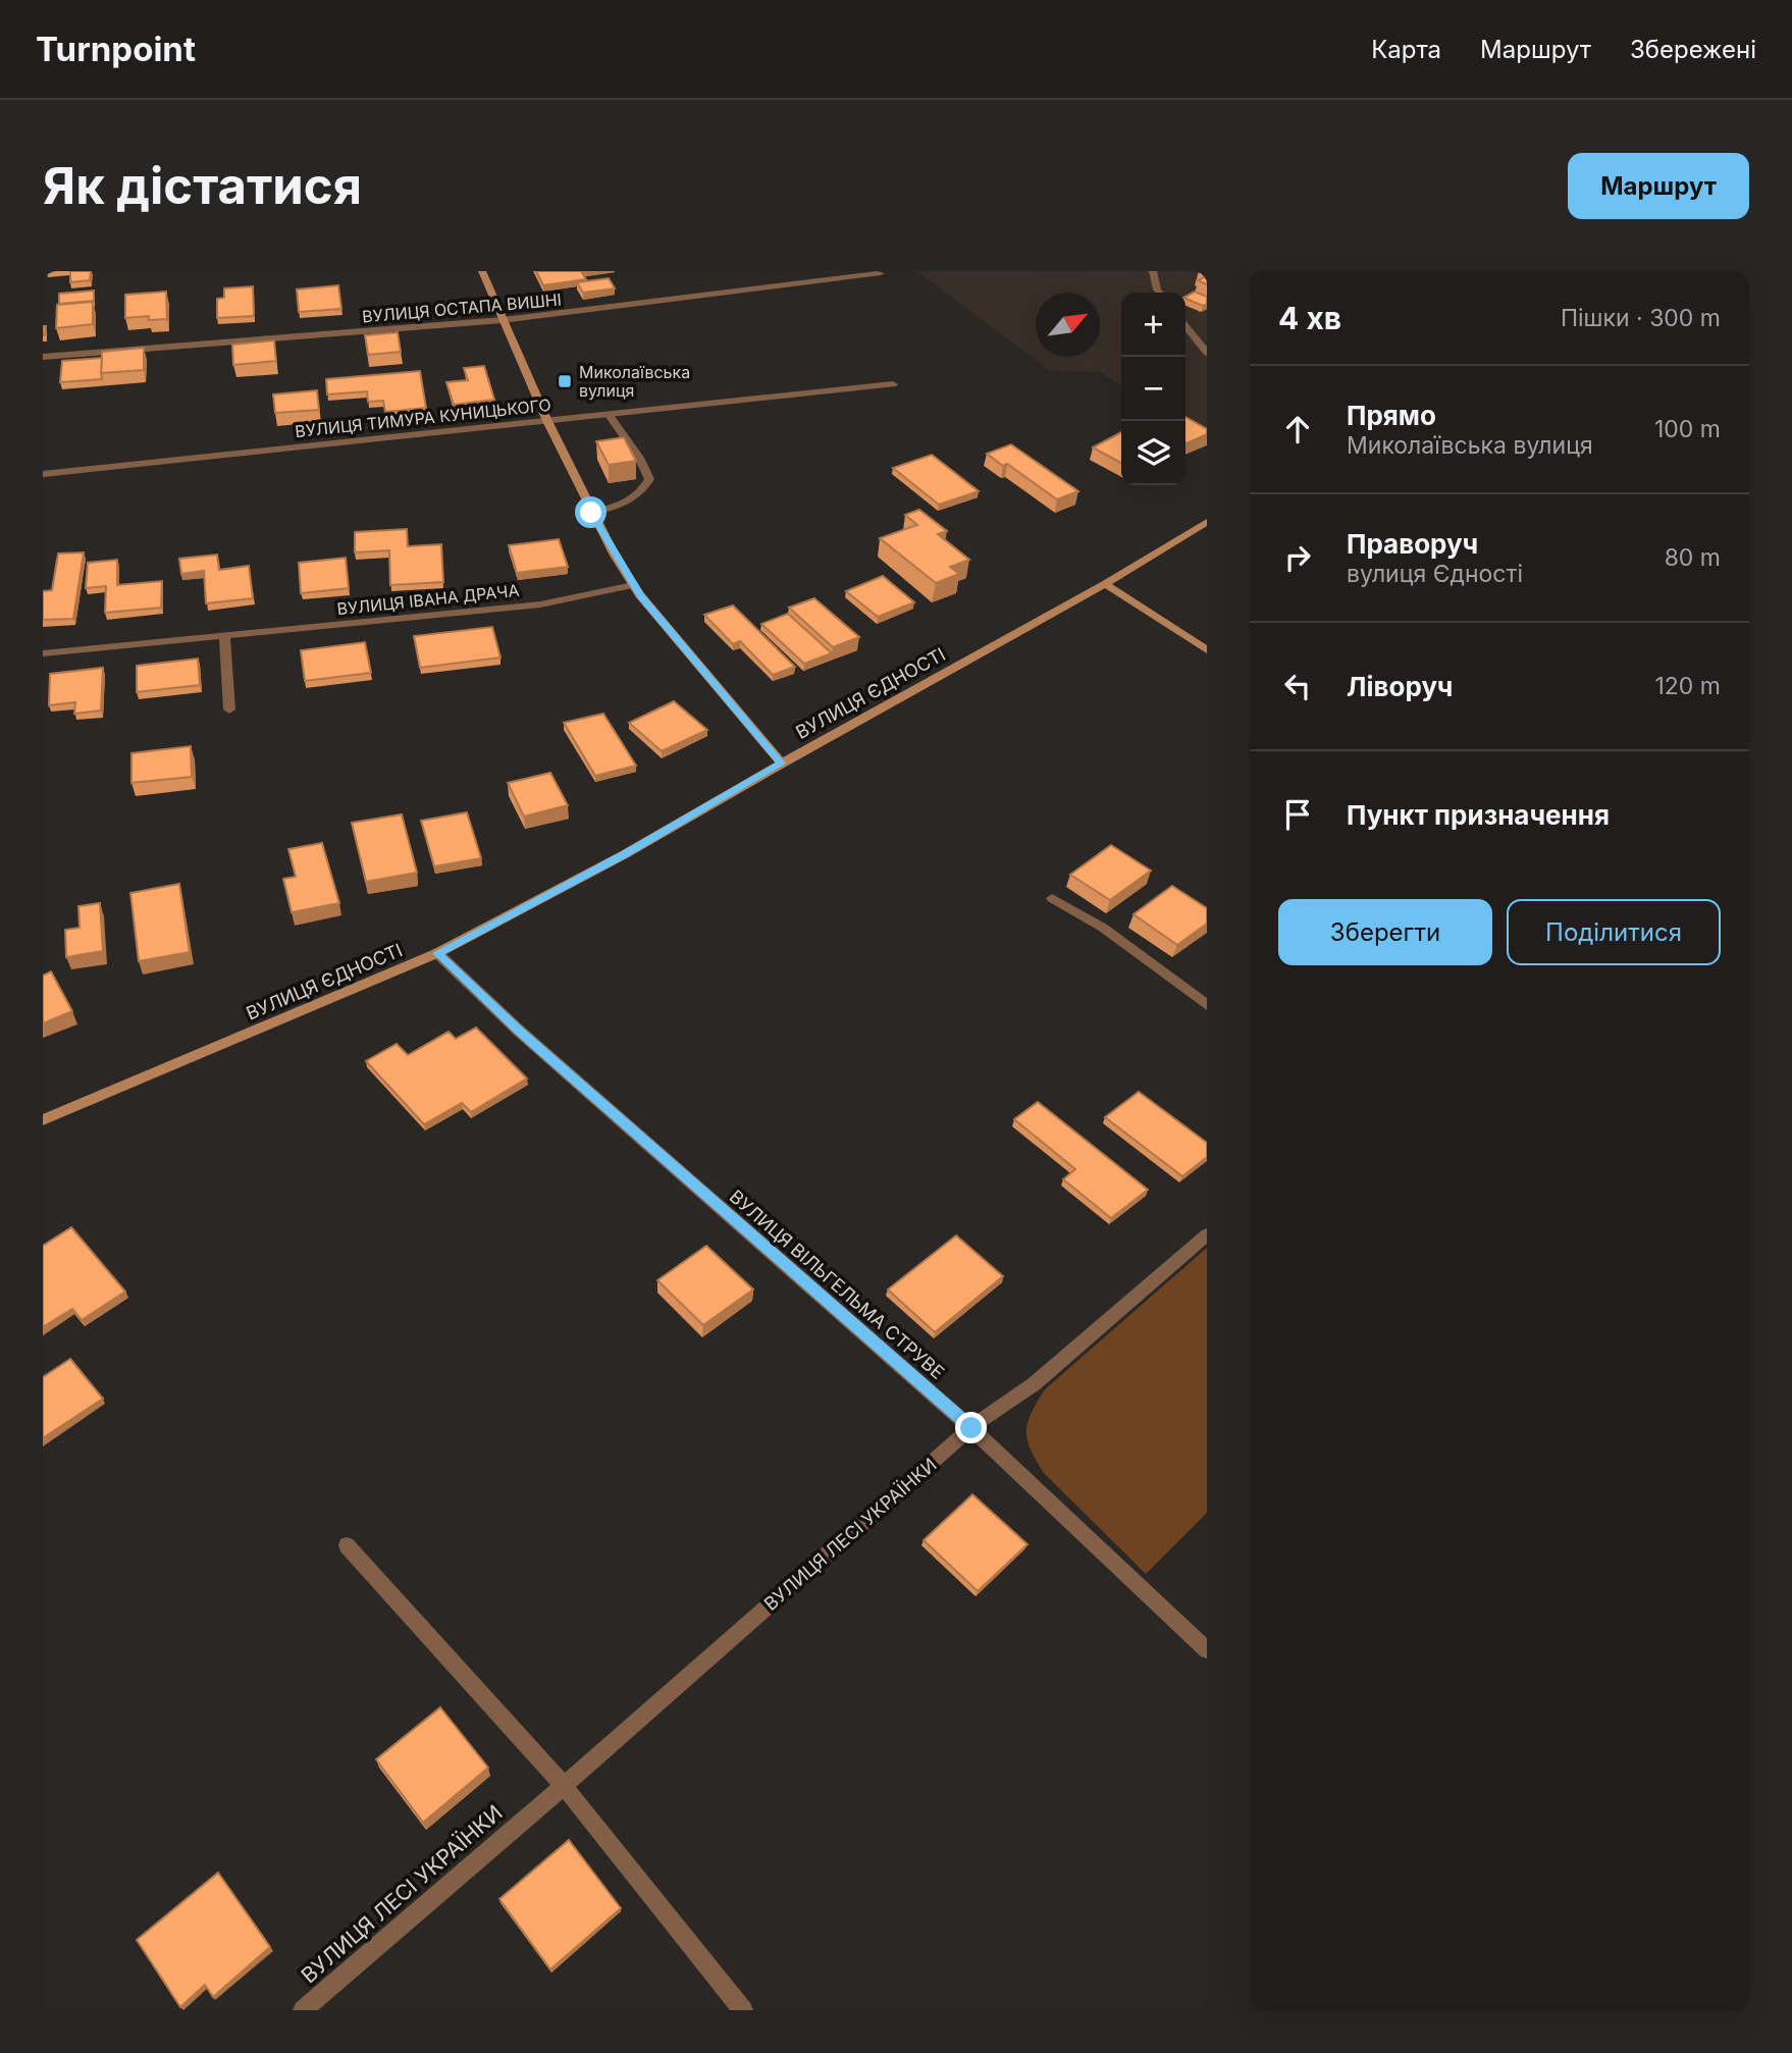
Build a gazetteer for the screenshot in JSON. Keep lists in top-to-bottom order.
{
  "streets": {
    "main road": ["ВУЛИЦЯ ЄДНОСТІ"],
    "street": [
      "ВУЛИЦЯ ОСТАПА ВИШНІ",
      "ВУЛИЦЯ ТИМУРА КУНИЦЬКОГО",
      "ВУЛИЦЯ ІВАНА ДРАЧА",
      "ВУЛИЦЯ ВІЛЬГЕЛЬМА СТРУВЕ",
      "ВУЛИЦЯ ЛЕСІ УКРАЇНКИ"
    ]
  },
  "crossings": [
    ["ВУЛИЦЯ ЄДНОСТІ", "ВУЛИЦЯ ВІЛЬГЕЛЬМА СТРУВЕ"],
    ["ВУЛИЦЯ ВІЛЬГЕЛЬМА СТРУВЕ", "ВУЛИЦЯ ЛЕСІ УКРАЇНКИ"]
  ],
  "places": {
    "transit": ["Миколаївська вулиця"]
  },
  "north": "top right",
  "page": {
    "header": "Turnpoint",
    "nav": ["Карта", "Маршрут", "Збережені"],
    "buttons": [
      "Маршрут",
      ["Зберегти", "Поділитися"]
    ],
    "title": "Як дістатися",
    "heading": ["4 хв", "Пішки · 300 m"],
    "map_buttons": ["+", "−"],
    "list": [
      ["Прямо", "Миколаївська вулиця", "100 m"],
      ["Праворуч", "вулиця Єдності", "80 m"],
      ["Ліворуч", "120 m"],
      "Пункт призначення"
    ]
  }
}
